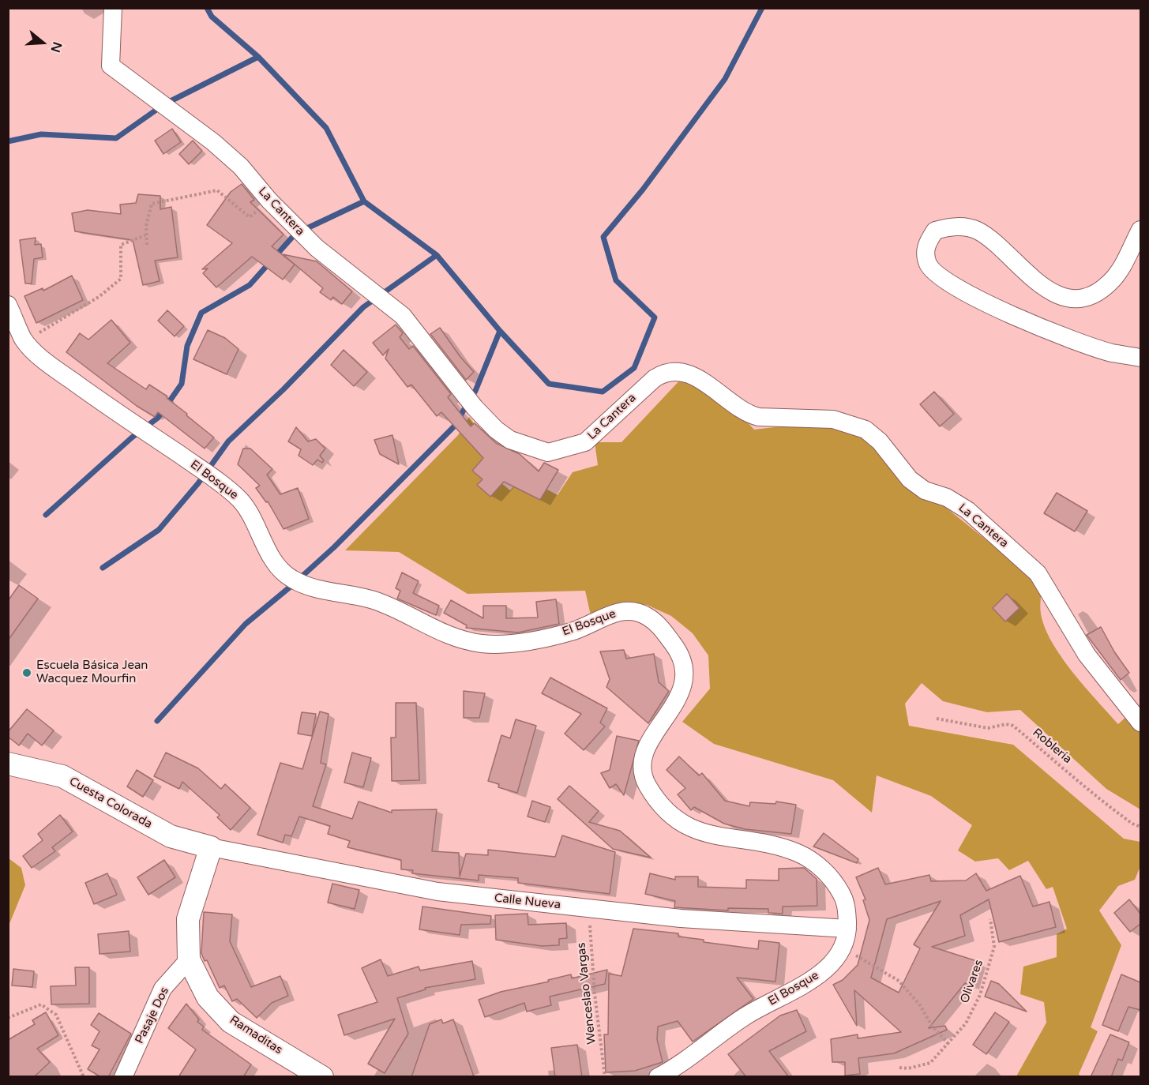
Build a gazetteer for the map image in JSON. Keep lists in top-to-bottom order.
{
  "streets": {
    "street": [
      "La Cantera",
      "El Bosque",
      "Cuesta Colorada",
      "Calle Nueva",
      "Pasaje Dos",
      "Ramaditas"
    ],
    "path": ["Roblería", "Olivares", "Wenceslao Vargas"]
  },
  "crossings": [
    ["El Bosque", "Calle Nueva"],
    ["Cuesta Colorada", "Calle Nueva"],
    ["Cuesta Colorada", "Ramaditas"],
    ["Calle Nueva", "Wenceslao Vargas"],
    ["Calle Nueva", "Ramaditas"],
    ["Pasaje Dos", "Ramaditas"]
  ],
  "places": ["Escuela Básica Jean Wacquez Mourfin"],
  "north": "right"
}
